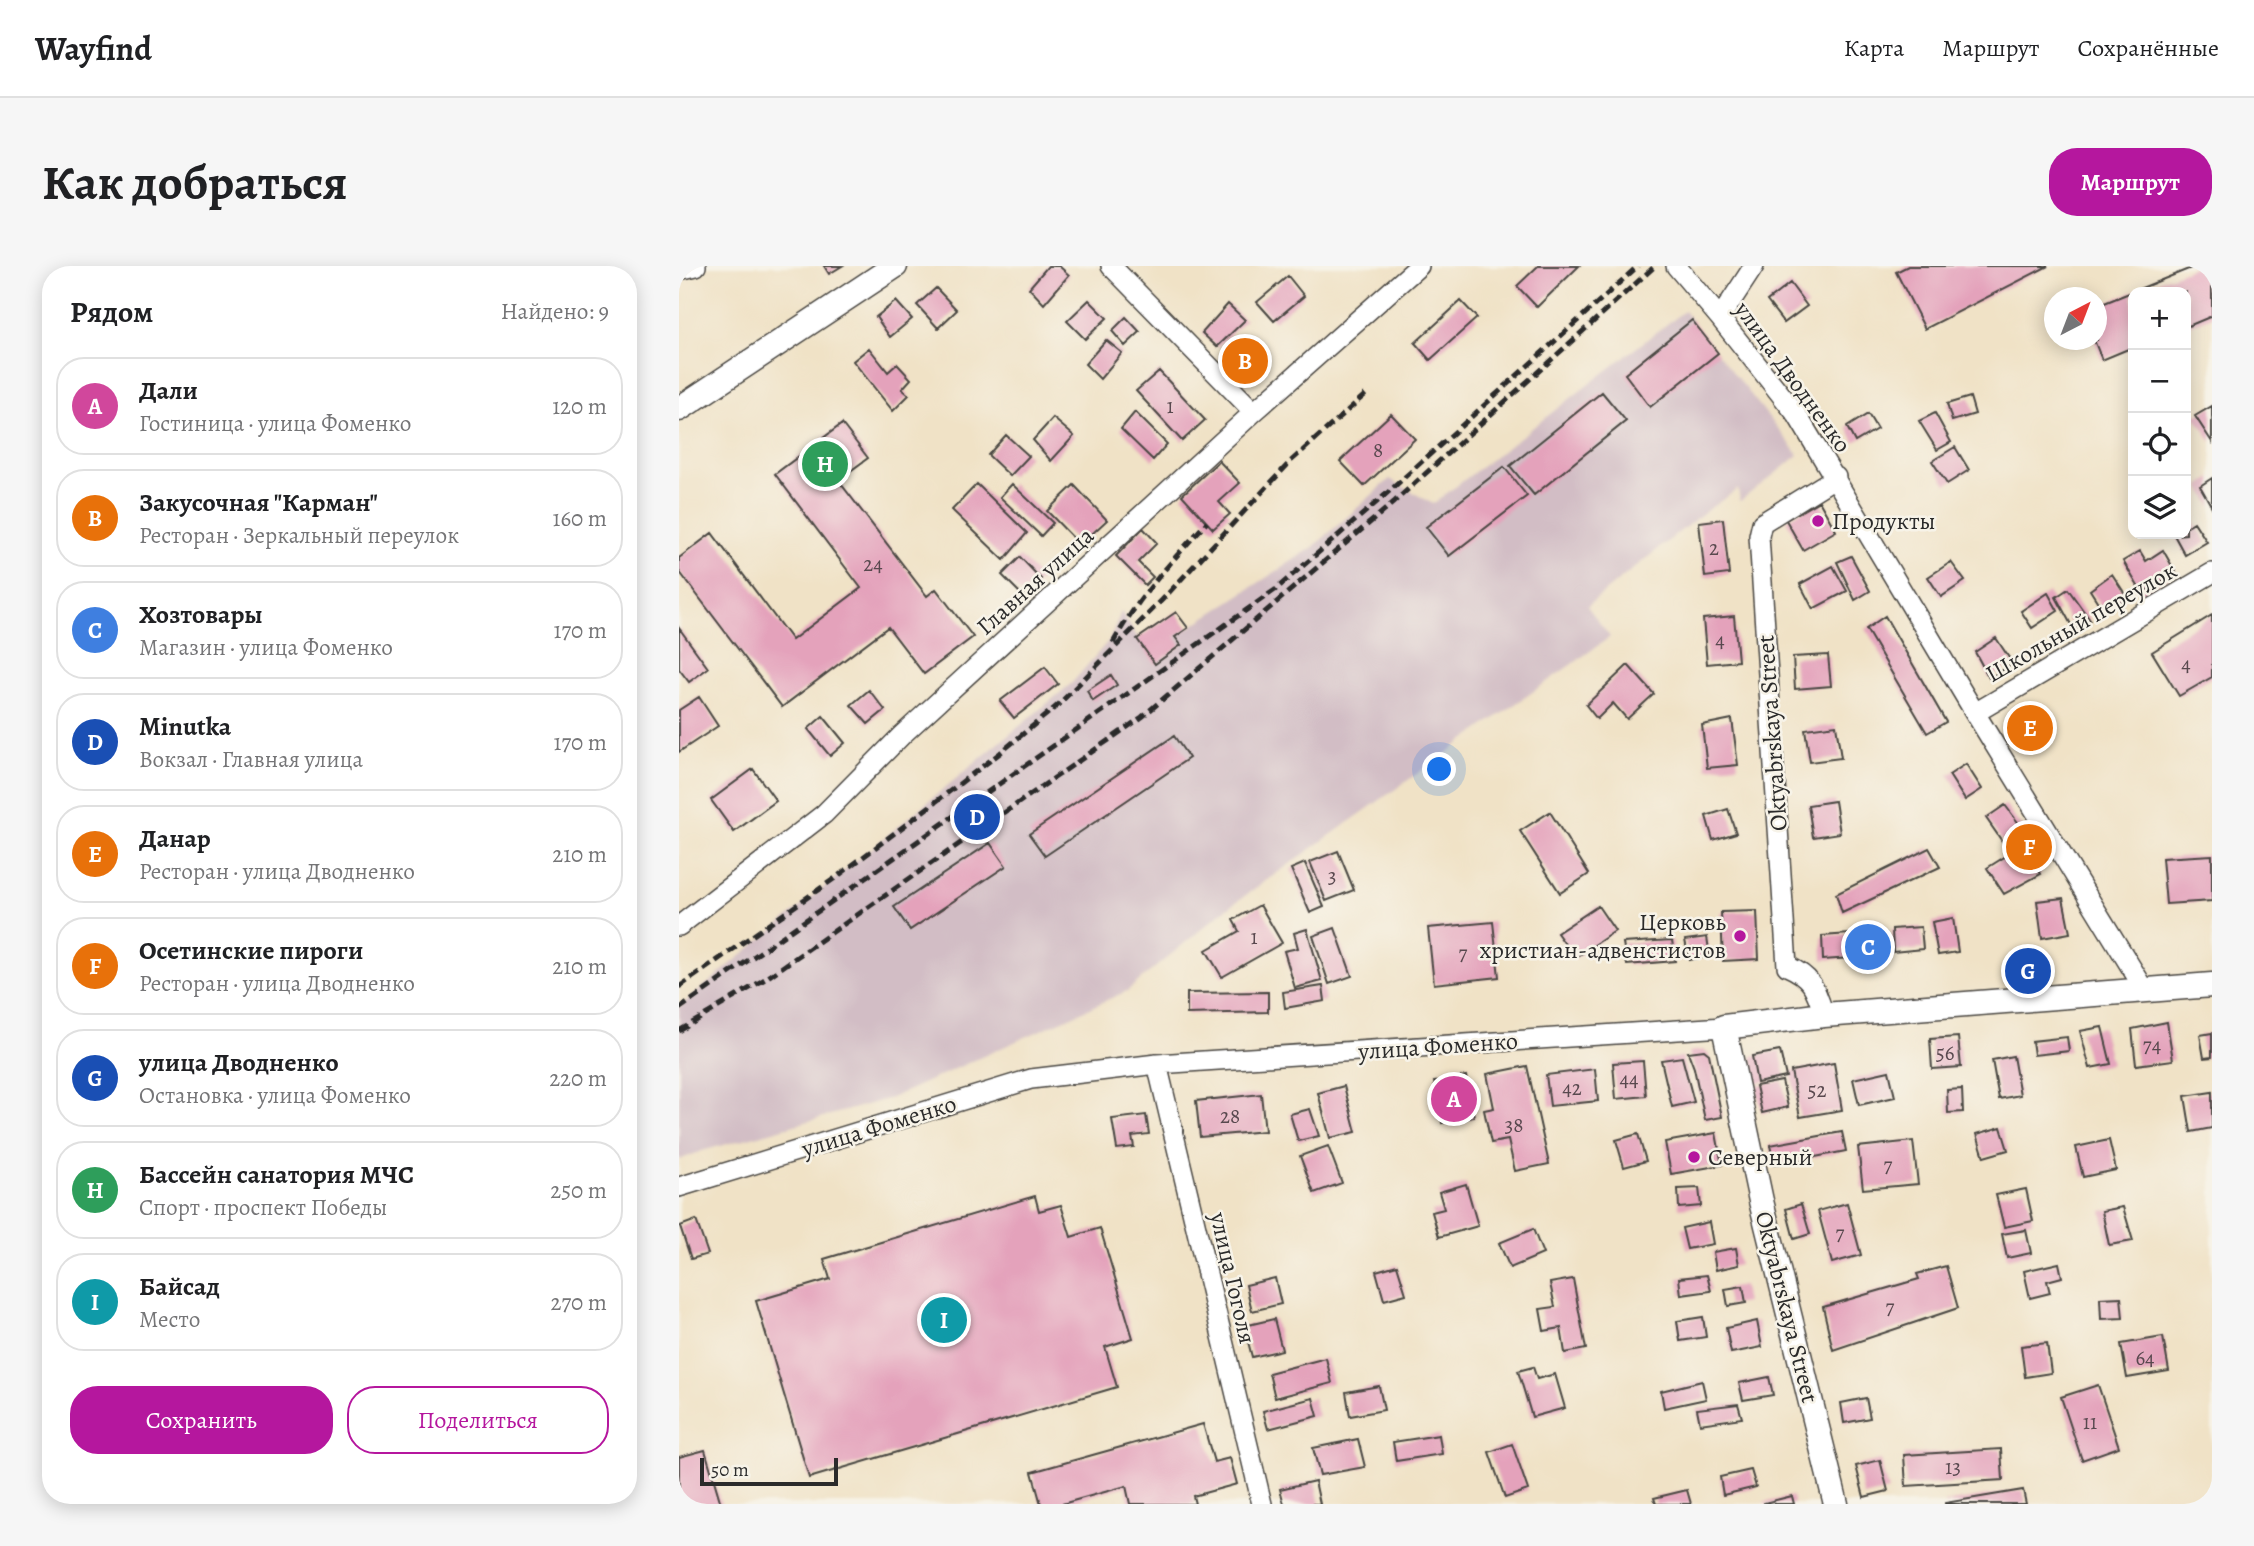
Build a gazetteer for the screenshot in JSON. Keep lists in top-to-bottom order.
{
  "streets": {
    "main road": ["Oktyabrskaya Street", "улица Фоменко"],
    "street": [
      "улица Дводненко",
      "Главная улица",
      "Школьный переулок",
      "улица Гоголя"
    ]
  },
  "crossings": [
    ["улица Дводненко", "Школьный переулок"],
    ["улица Дводненко", "Oktyabrskaya Street"],
    ["улица Дводненко", "улица Фоменко"],
    ["Oktyabrskaya Street", "улица Фоменко"],
    ["улица Фоменко", "улица Гоголя"]
  ],
  "places": ["Продукты", "Церковь христиан-адвенстистов", "Северный"],
  "house_numbers": [
    "1",
    "8",
    "2",
    "24",
    "4",
    "4",
    "3",
    "1",
    "7",
    "74",
    "56",
    "44",
    "42",
    "52",
    "28",
    "38",
    "7",
    "7",
    "7",
    "64",
    "11",
    "13"
  ],
  "scale_bar": "50 m",
  "north": "top right",
  "page": {
    "header": "Wayfind",
    "nav": ["Карта", "Маршрут", "Сохранённые"],
    "buttons": [
      "Маршрут",
      ["Сохранить", "Поделиться"]
    ],
    "title": "Как добраться",
    "heading": ["Рядом", "Найдено: 9"],
    "map_buttons": ["+", "−"],
    "pins": [
      "B",
      "H",
      "E",
      "D",
      "F",
      "C",
      "G",
      "A",
      "I"
    ],
    "list": [
      {
        "mark": "A",
        "name": "Дали",
        "note": "Гостиница · улица Фоменко",
        "value": "120 m"
      },
      {
        "mark": "B",
        "name": "Закусочная \"Карман\"",
        "note": "Ресторан · Зеркальный переулок",
        "value": "160 m"
      },
      {
        "mark": "C",
        "name": "Хозтовары",
        "note": "Магазин · улица Фоменко",
        "value": "170 m"
      },
      {
        "mark": "D",
        "name": "Minutka",
        "note": "Вокзал · Главная улица",
        "value": "170 m"
      },
      {
        "mark": "E",
        "name": "Данар",
        "note": "Ресторан · улица Дводненко",
        "value": "210 m"
      },
      {
        "mark": "F",
        "name": "Осетинские пироги",
        "note": "Ресторан · улица Дводненко",
        "value": "210 m"
      },
      {
        "mark": "G",
        "name": "улица Дводненко",
        "note": "Остановка · улица Фоменко",
        "value": "220 m"
      },
      {
        "mark": "H",
        "name": "Бассейн санатория МЧС",
        "note": "Спорт · проспект Победы",
        "value": "250 m"
      },
      {
        "mark": "I",
        "name": "Байсад",
        "note": "Место",
        "value": "270 m"
      }
    ],
    "scale": "50 m"
  }
}
